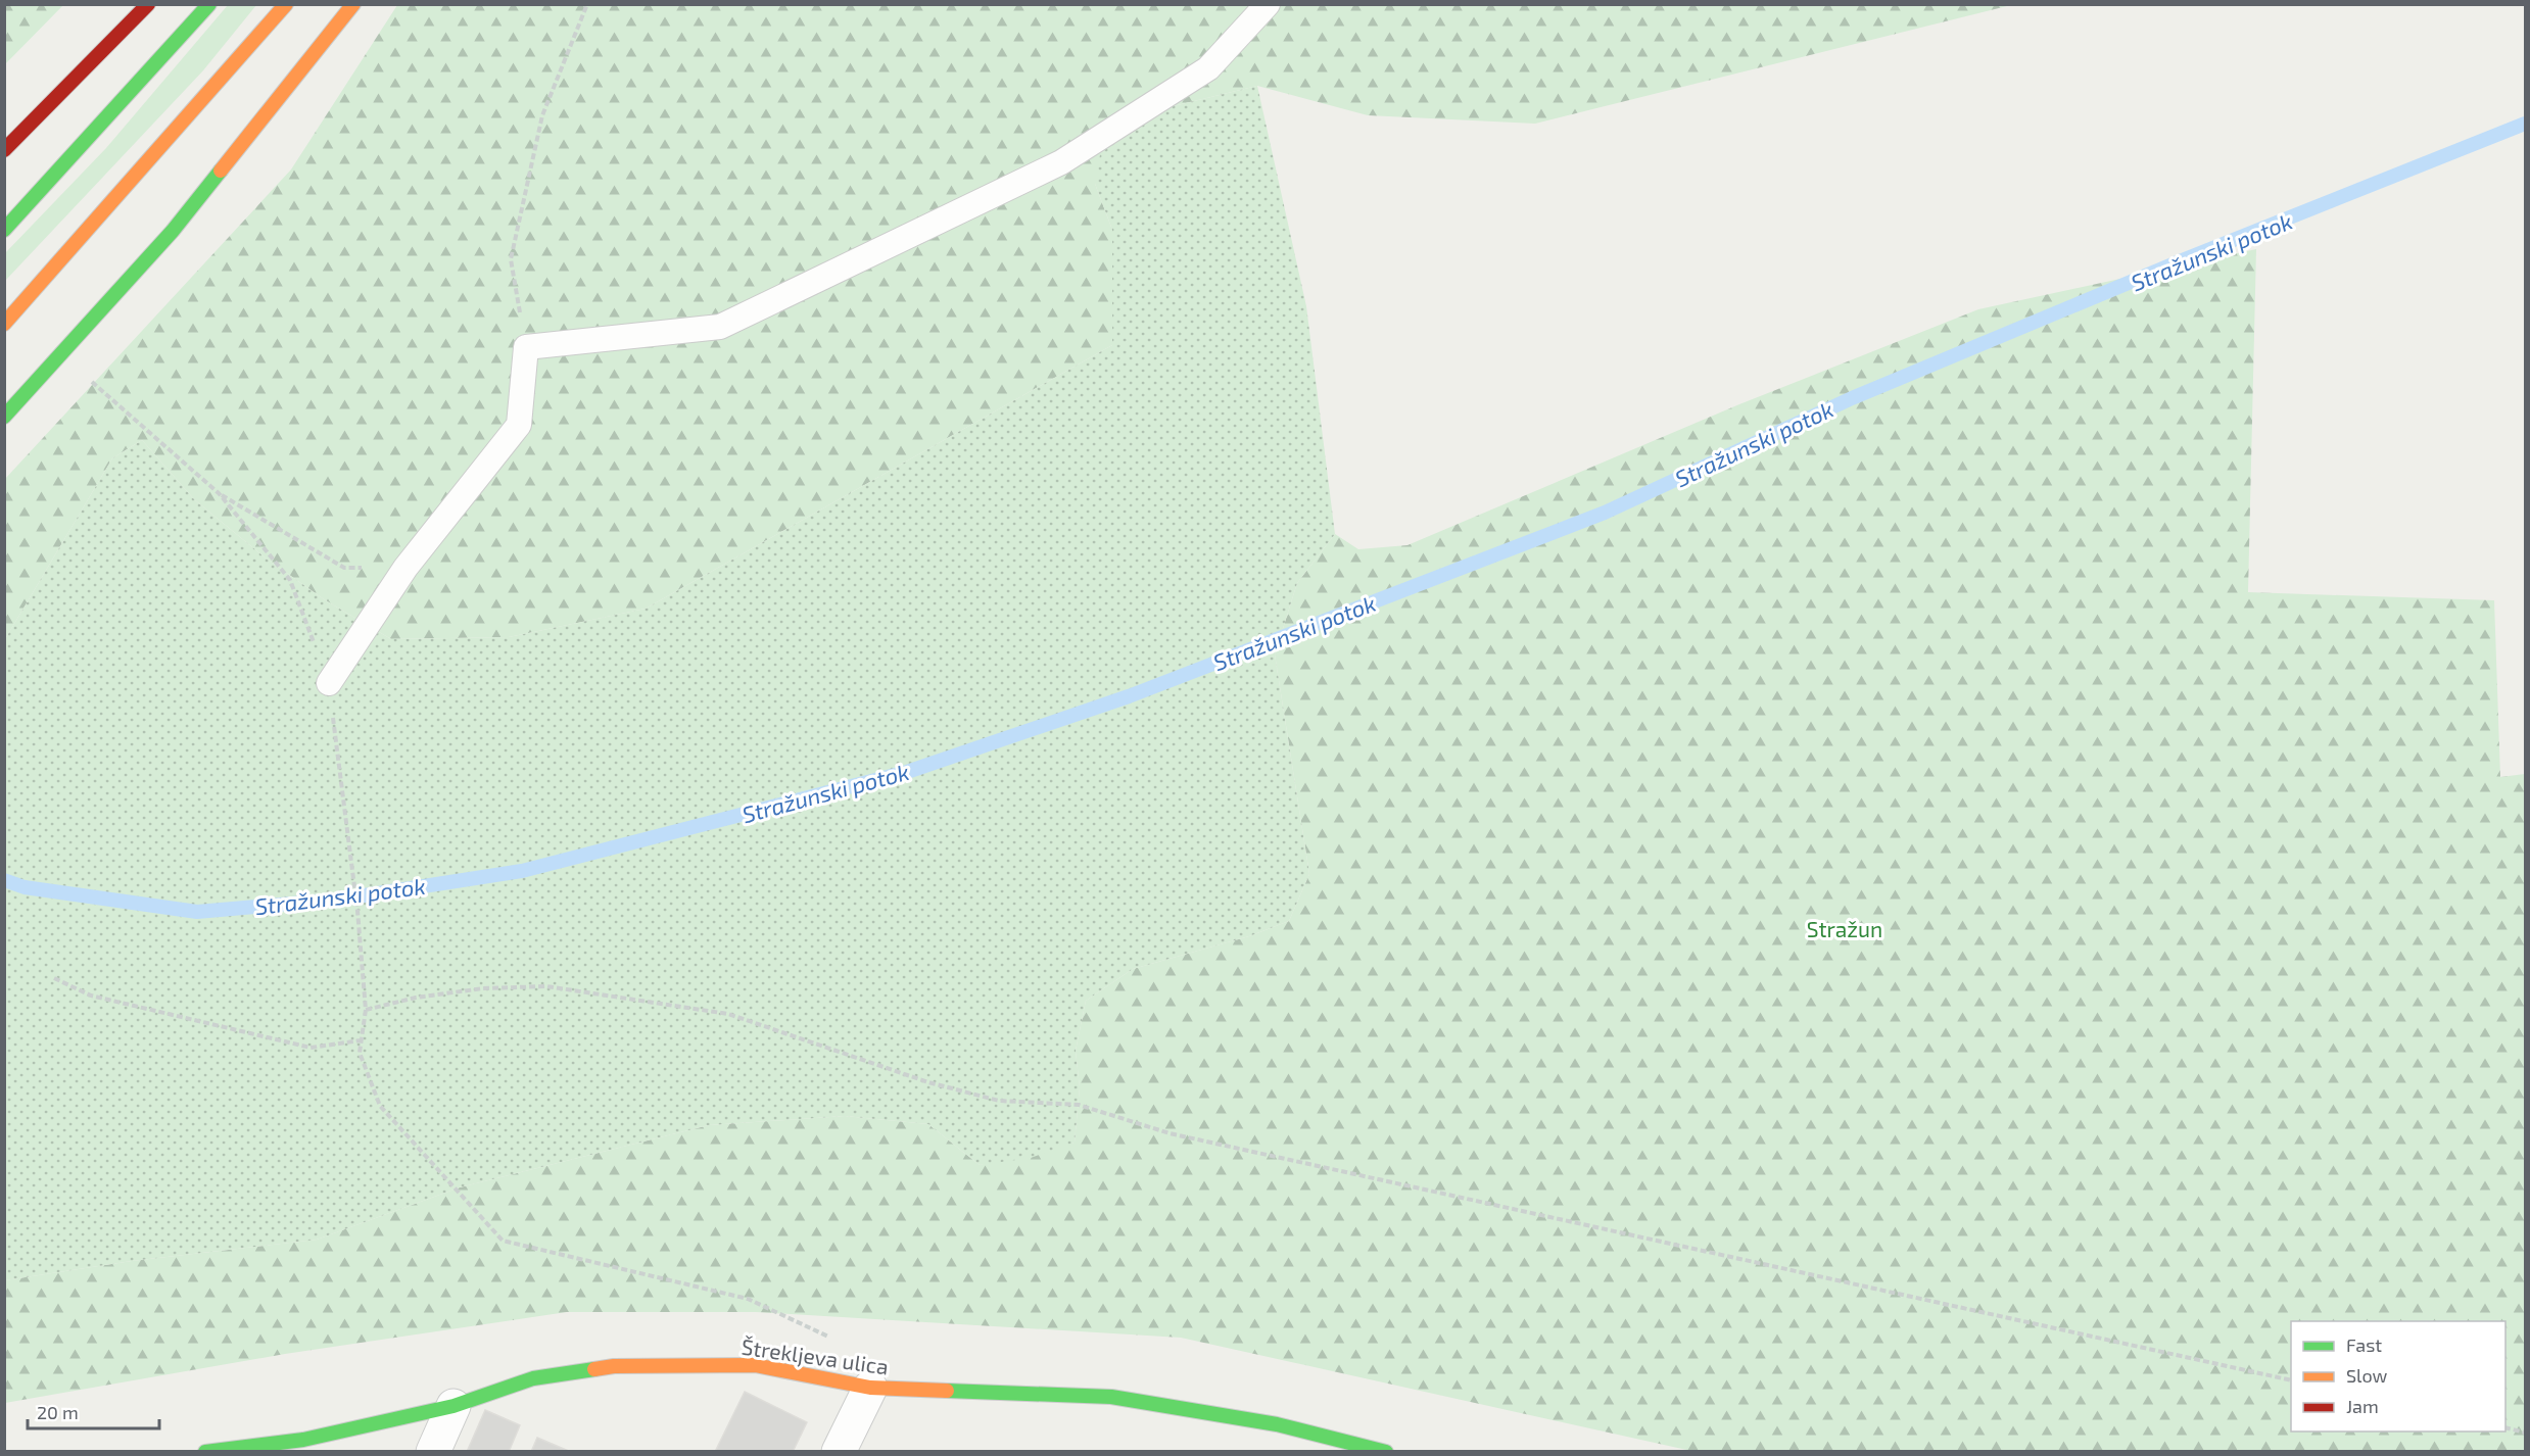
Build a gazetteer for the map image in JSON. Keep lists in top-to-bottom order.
{
  "streets": {
    "main road": ["Štrekljeva ulica"]
  },
  "water": ["Stražunski potok"],
  "parks": ["Stražun"],
  "legend": ["Fast", "Slow", "Jam"],
  "scale_bar": "20 m"
}
